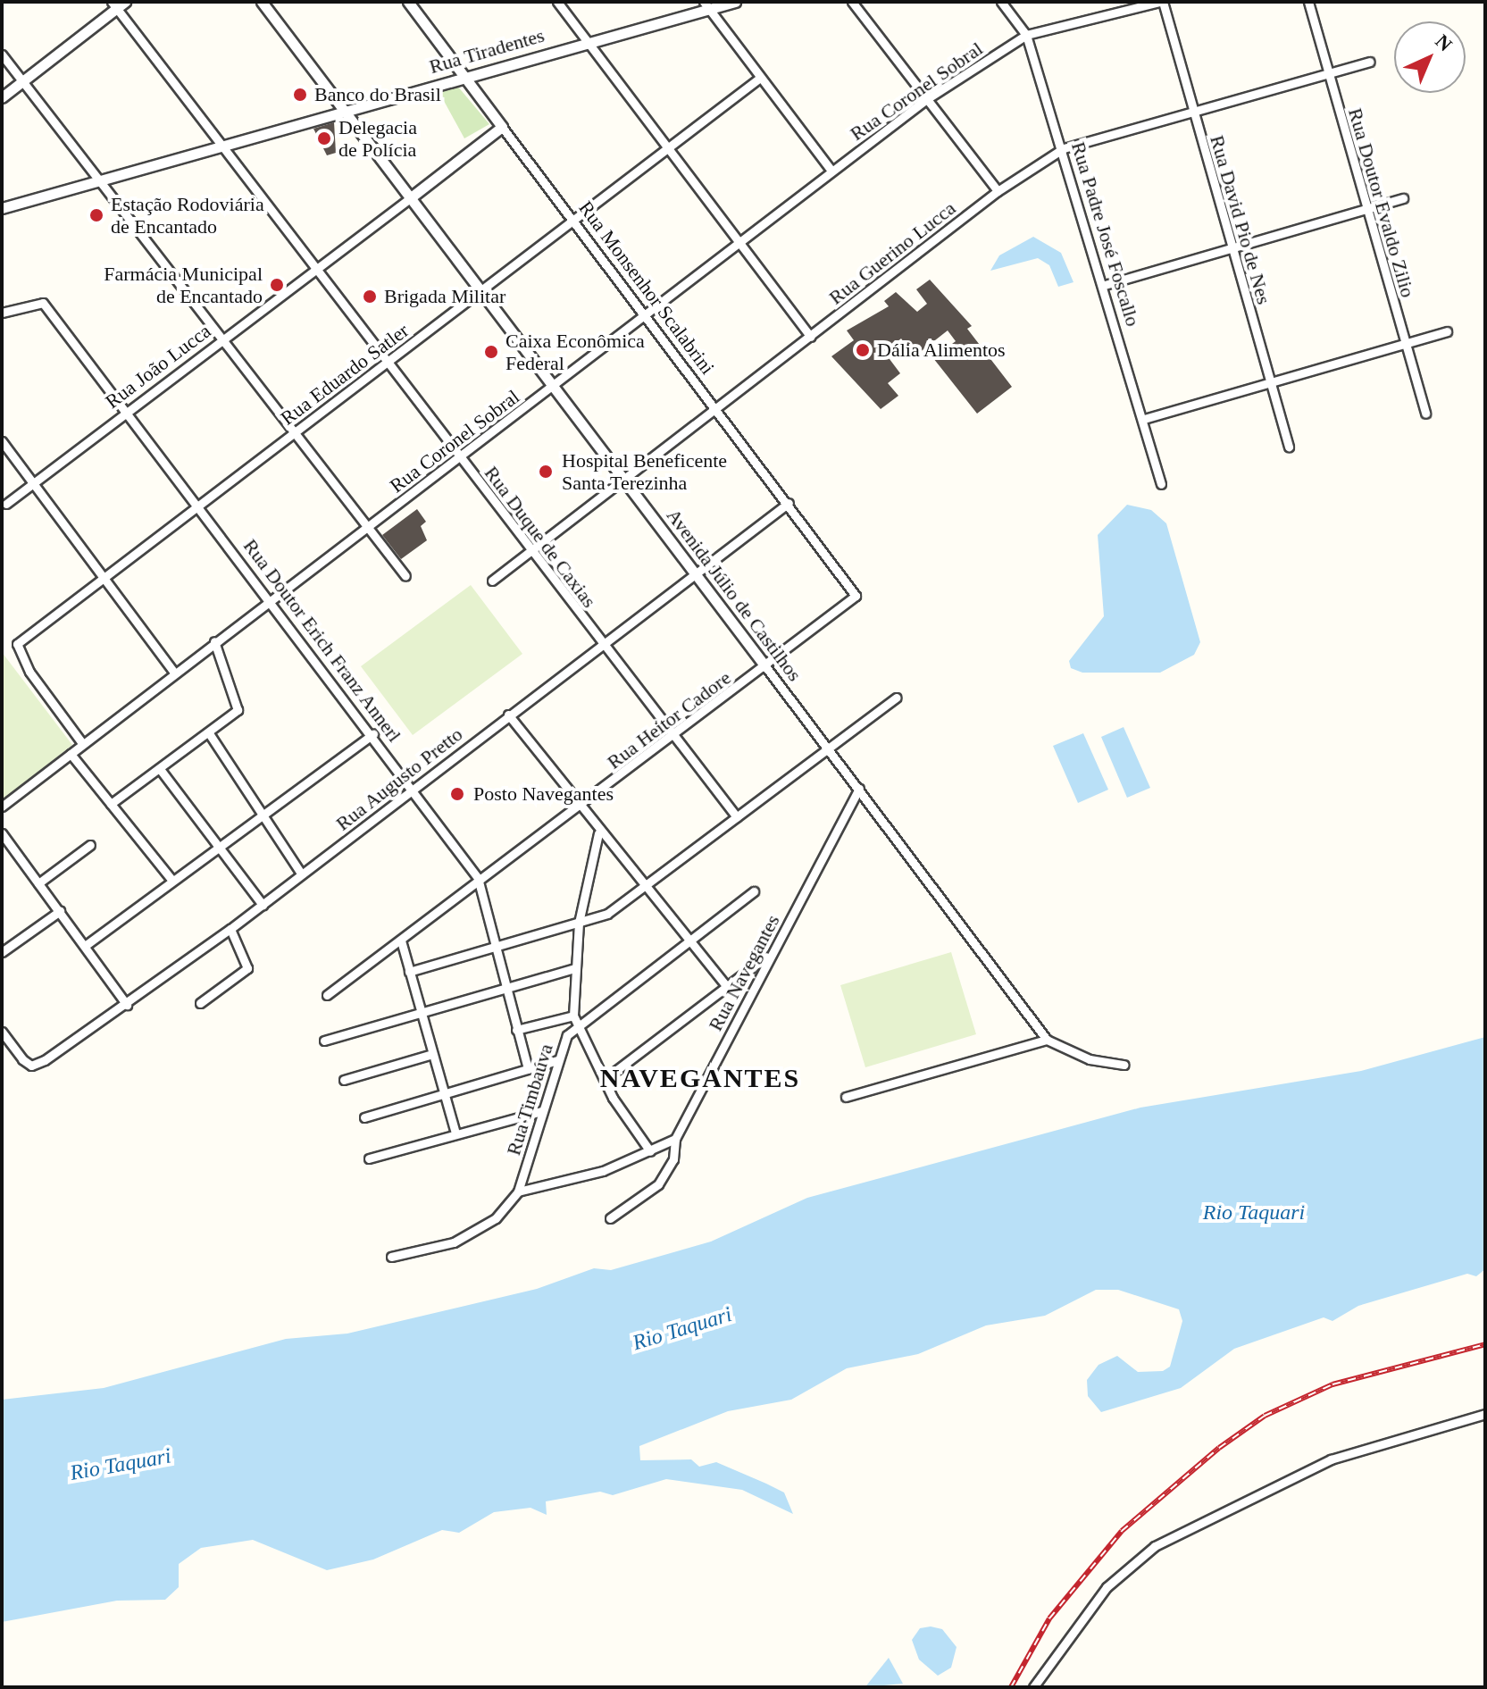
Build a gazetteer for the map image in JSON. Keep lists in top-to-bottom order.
{
  "streets": {
    "street": [
      "Rua Tiradentes",
      "Rua Coronel Sobral",
      "Rua Doutor Evaldo Zilio",
      "Rua David Pio de Nes",
      "Rua Padre José Foscallo",
      "Rua Guerino Lucca",
      "Rua Monsenhor Scalabrini",
      "Rua João Lucca",
      "Rua Eduardo Satler",
      "Rua Duque de Caxias",
      "Avenida Júlio de Castilhos",
      "Rua Doutor Erich Franz Annerl",
      "Rua Heitor Cadore",
      "Rua Augusto Pretto",
      "Rua Navegantes",
      "Rua Timbaúva"
    ]
  },
  "crossings": [
    ["Rua Tiradentes", "Rua Monsenhor Scalabrini"],
    ["Rua Tiradentes", "Rua Duque de Caxias"],
    ["Rua Tiradentes", "Avenida Júlio de Castilhos"],
    ["Rua Coronel Sobral", "Rua David Pio de Nes"],
    ["Rua Coronel Sobral", "Rua Padre José Foscallo"],
    ["Rua Coronel Sobral", "Rua Monsenhor Scalabrini"],
    ["Rua Coronel Sobral", "Rua Eduardo Satler"],
    ["Rua Coronel Sobral", "Rua Duque de Caxias"],
    ["Rua Coronel Sobral", "Avenida Júlio de Castilhos"],
    ["Rua Coronel Sobral", "Rua Doutor Erich Franz Annerl"],
    ["Rua Doutor Evaldo Zilio", "Rua Guerino Lucca"],
    ["Rua David Pio de Nes", "Rua Guerino Lucca"],
    ["Rua Padre José Foscallo", "Rua Guerino Lucca"],
    ["Rua Guerino Lucca", "Rua Monsenhor Scalabrini"],
    ["Rua Guerino Lucca", "Rua Duque de Caxias"],
    ["Rua Guerino Lucca", "Avenida Júlio de Castilhos"],
    ["Rua Monsenhor Scalabrini", "Rua João Lucca"],
    ["Rua Monsenhor Scalabrini", "Rua Eduardo Satler"],
    ["Rua Monsenhor Scalabrini", "Rua Heitor Cadore"],
    ["Rua Monsenhor Scalabrini", "Rua Augusto Pretto"],
    ["Rua João Lucca", "Rua Duque de Caxias"],
    ["Rua João Lucca", "Avenida Júlio de Castilhos"],
    ["Rua João Lucca", "Rua Doutor Erich Franz Annerl"],
    ["Rua Eduardo Satler", "Rua Duque de Caxias"],
    ["Rua Eduardo Satler", "Avenida Júlio de Castilhos"],
    ["Rua Eduardo Satler", "Rua Doutor Erich Franz Annerl"],
    ["Rua Duque de Caxias", "Rua Heitor Cadore"],
    ["Rua Duque de Caxias", "Rua Augusto Pretto"],
    ["Avenida Júlio de Castilhos", "Rua Heitor Cadore"],
    ["Avenida Júlio de Castilhos", "Rua Augusto Pretto"],
    ["Avenida Júlio de Castilhos", "Rua Navegantes"],
    ["Rua Doutor Erich Franz Annerl", "Rua Heitor Cadore"],
    ["Rua Doutor Erich Franz Annerl", "Rua Augusto Pretto"]
  ],
  "districts": ["NAVEGANTES"],
  "water": ["Rio Taquari"],
  "places": [
    "Banco do Brasil",
    "Delegacia de Polícia",
    "Estação Rodoviária de Encantado",
    "Farmácia Municipal de Encantado",
    "Brigada Militar",
    "Dália Alimentos",
    "Caixa Econômica Federal",
    "Hospital Beneficente Santa Terezinha",
    "Posto Navegantes"
  ],
  "north": "top right"
}
